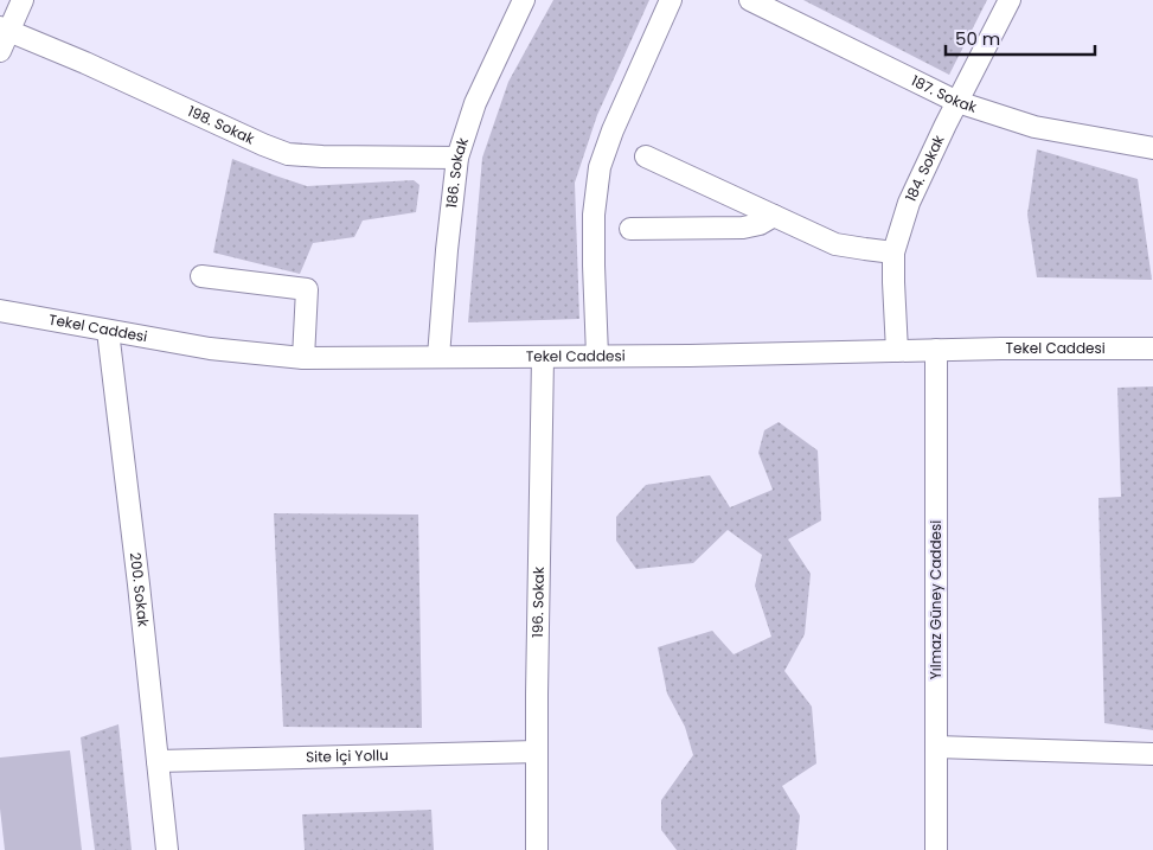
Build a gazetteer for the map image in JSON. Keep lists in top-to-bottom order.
{
  "streets": {
    "street": [
      "187. Sokak",
      "198. Sokak",
      "184. Sokak",
      "186. Sokak",
      "Tekel Caddesi",
      "200. Sokak",
      "Yılmaz Güney Caddesi",
      "196. Sokak",
      "Site İçi Yollu"
    ]
  },
  "crossings": [
    ["187. Sokak", "184. Sokak"],
    ["198. Sokak", "186. Sokak"],
    ["184. Sokak", "Tekel Caddesi"],
    ["186. Sokak", "Tekel Caddesi"],
    ["Tekel Caddesi", "200. Sokak"],
    ["Tekel Caddesi", "Yılmaz Güney Caddesi"],
    ["Tekel Caddesi", "196. Sokak"],
    ["200. Sokak", "Site İçi Yollu"],
    ["196. Sokak", "Site İçi Yollu"]
  ],
  "scale_bar": "50 m"
}
